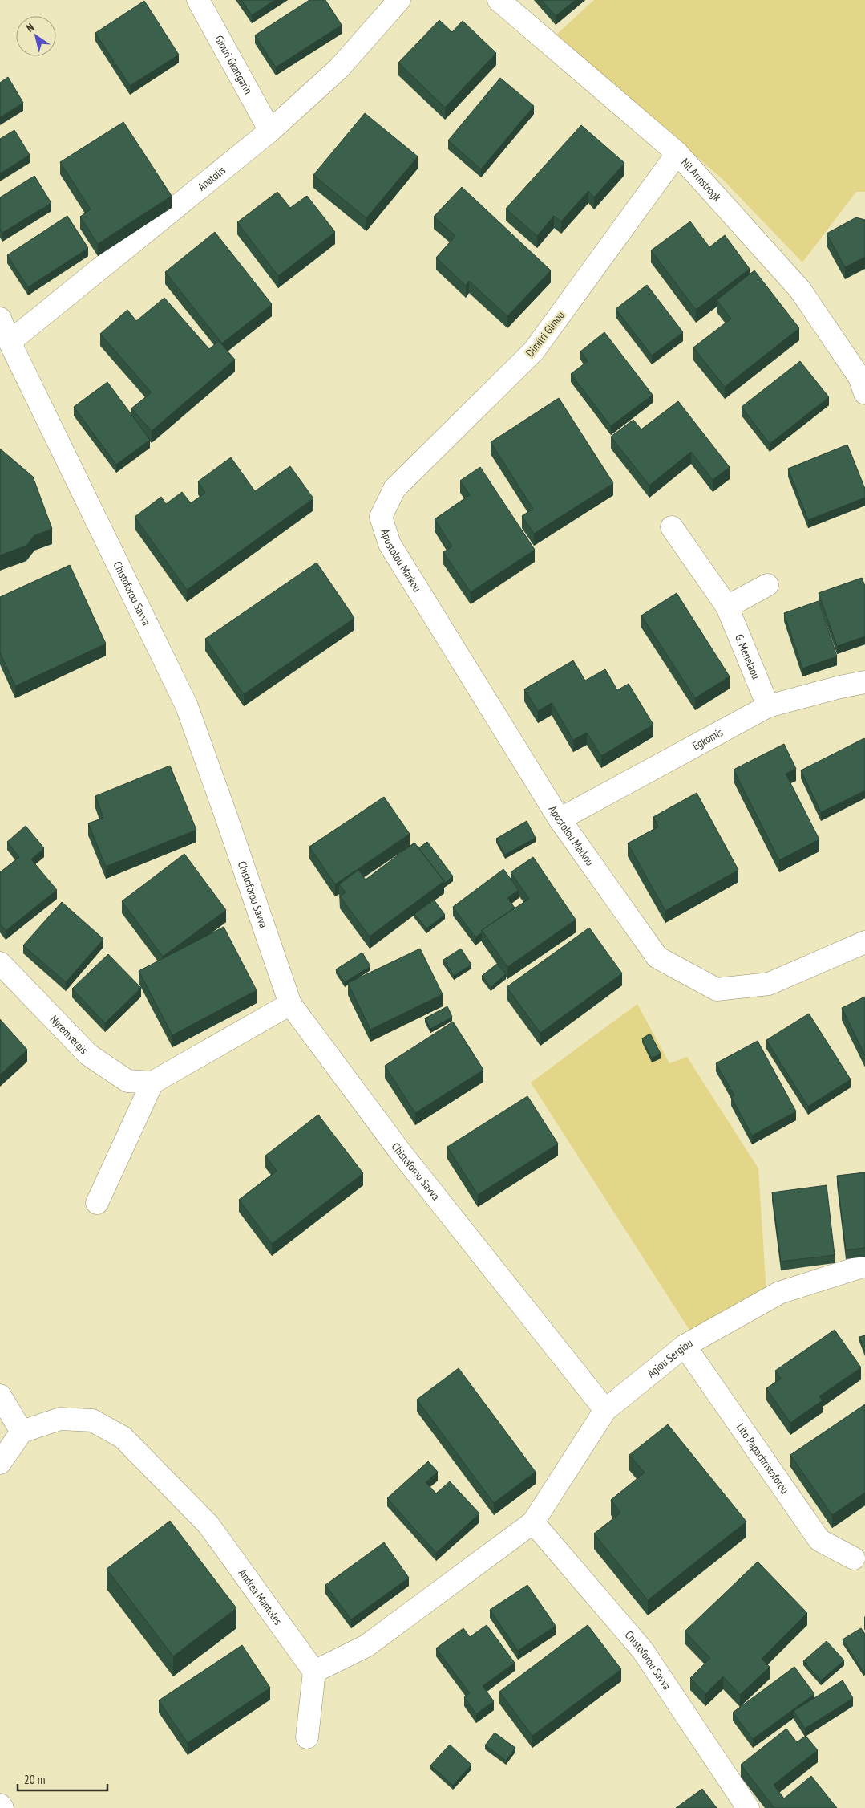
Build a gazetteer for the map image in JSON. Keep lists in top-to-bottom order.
{
  "streets": {
    "street": [
      "Giouri Gkangarin",
      "Anatolis",
      "Nil Armstrogk",
      "Dimitri Glinou",
      "Apostolou Markou",
      "Chistoforou Savva",
      "G. Menelaou",
      "Egkomis",
      "Nyremvergis",
      "Agiou Sergiou",
      "Lito Papachristoforou",
      "Andrea Mantoles"
    ]
  },
  "crossings": [
    ["Giouri Gkangarin", "Anatolis"],
    ["Anatolis", "Chistoforou Savva"],
    ["Nil Armstrogk", "Dimitri Glinou"],
    ["Dimitri Glinou", "Apostolou Markou"],
    ["Apostolou Markou", "Egkomis"],
    ["Chistoforou Savva", "Agiou Sergiou"],
    ["G. Menelaou", "Egkomis"],
    ["Agiou Sergiou", "Lito Papachristoforou"]
  ],
  "scale_bar": "20 m",
  "north": "top left"
}
